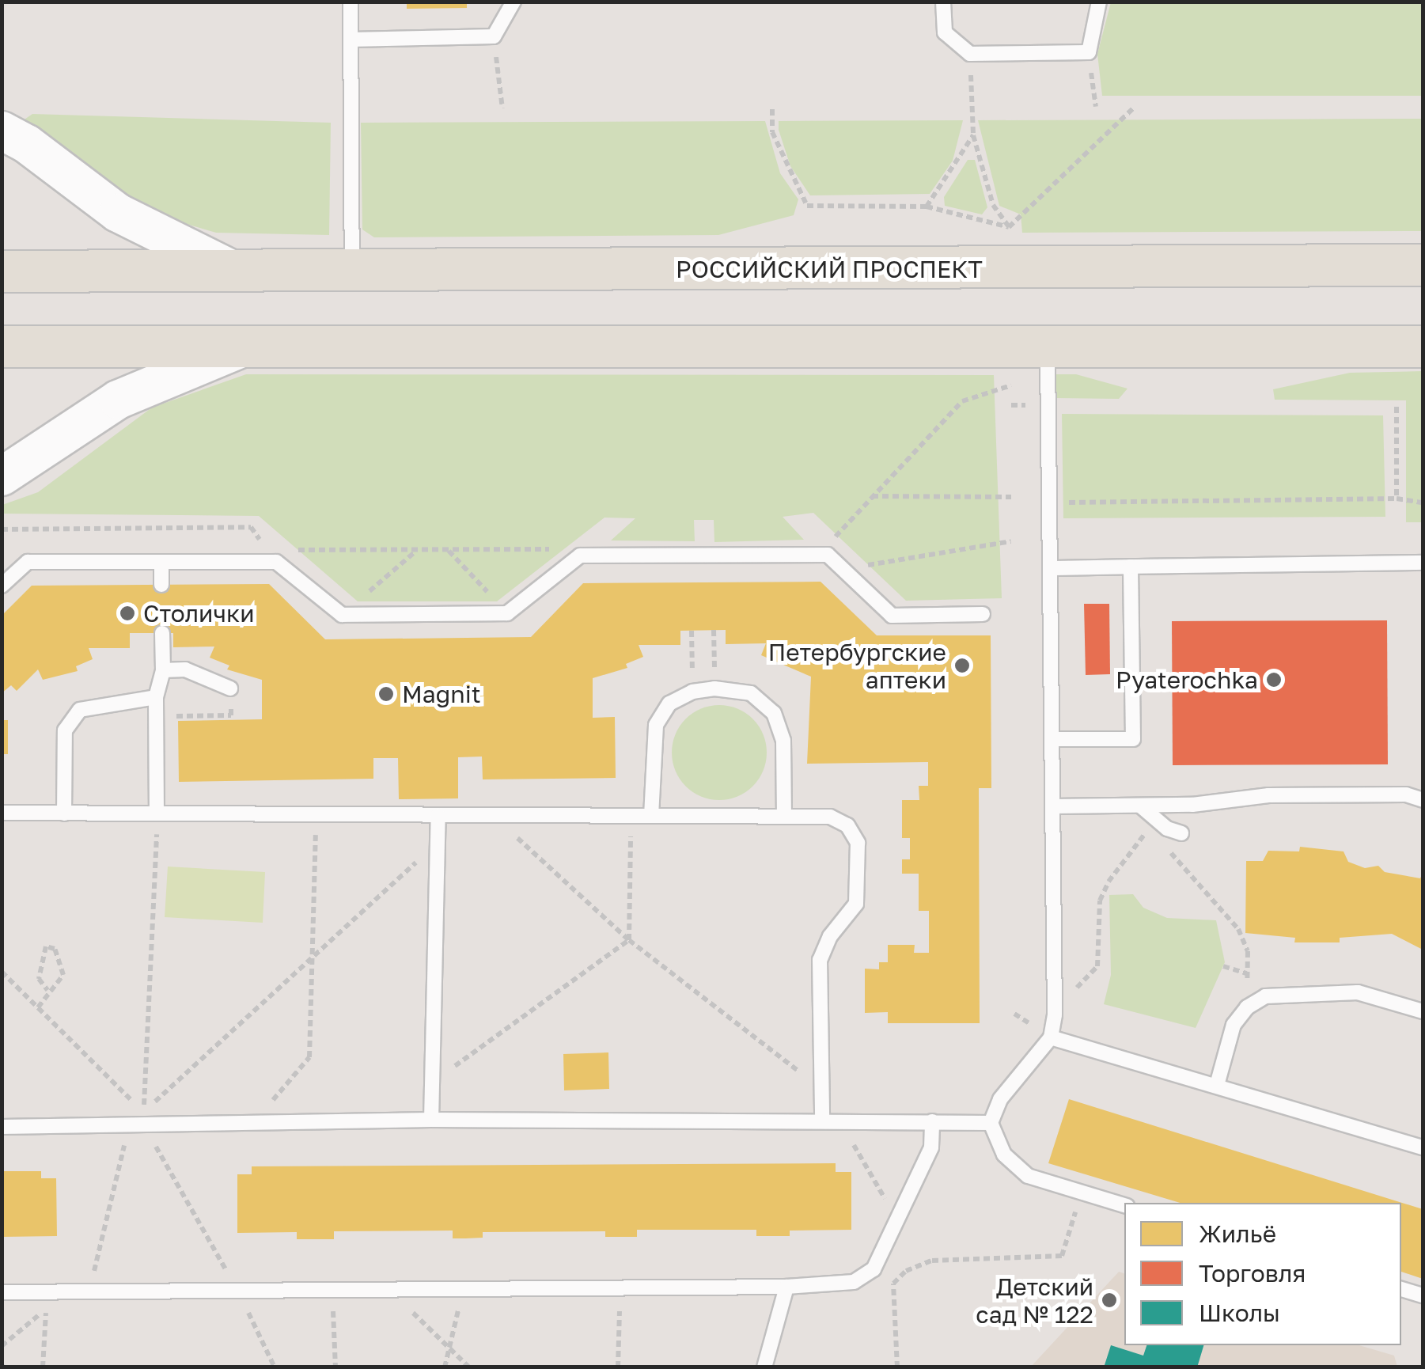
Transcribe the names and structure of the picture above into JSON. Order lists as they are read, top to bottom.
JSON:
{
  "streets": {
    "main road": ["РОССИЙСКИЙ ПРОСПЕКТ"]
  },
  "places": [
    "Столички",
    "Петербургские аптеки",
    "Pyaterochka",
    "Magnit",
    "Детский сад № 122"
  ],
  "legend": ["Жильё", "Торговля", "Школы"]
}
